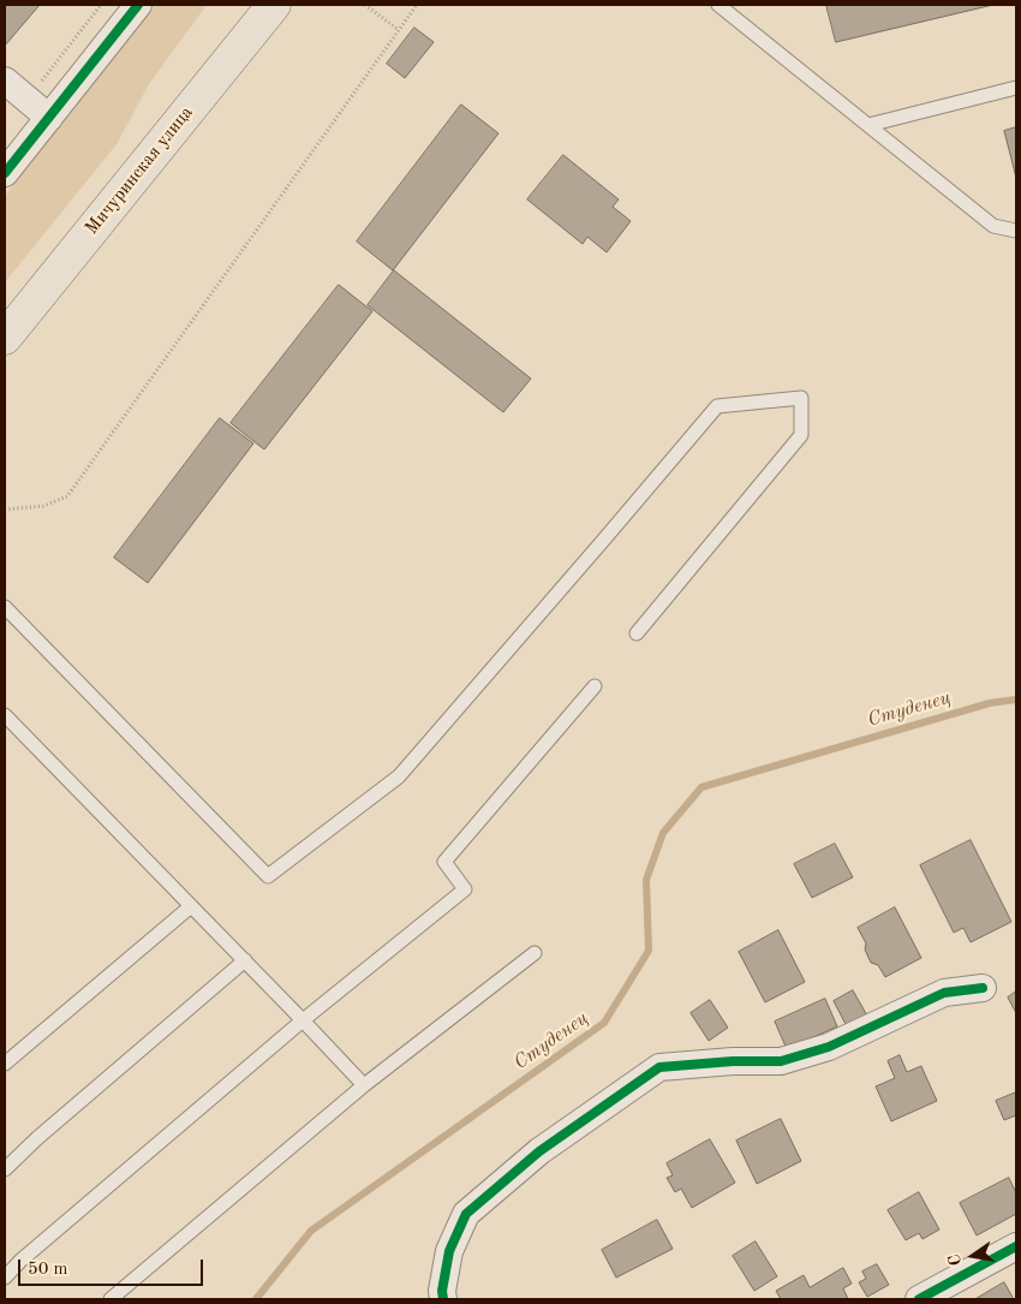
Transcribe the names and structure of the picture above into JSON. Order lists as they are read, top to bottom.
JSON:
{
  "streets": {
    "main road": ["Мичуринская улица"]
  },
  "water": ["Студенец"],
  "scale_bar": "50 m",
  "north": "left"
}
